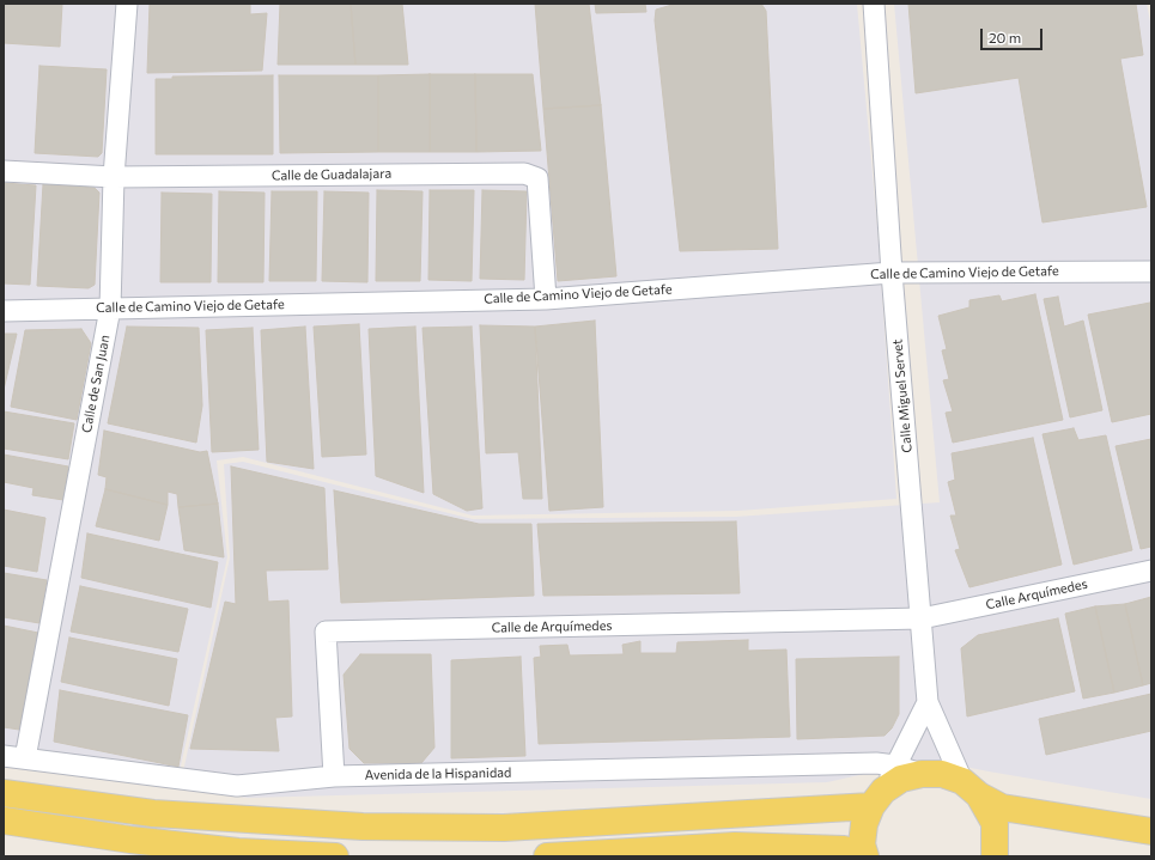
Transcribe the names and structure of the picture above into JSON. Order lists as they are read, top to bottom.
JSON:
{
  "streets": {
    "street": [
      "Calle de Guadalajara",
      "Calle de Camino Viejo de Getafe",
      "Calle de San Juan",
      "Calle Miguel Servet",
      "Calle Arquímedes",
      "Calle de Arquímedes",
      "Avenida de la Hispanidad"
    ]
  },
  "crossings": [
    ["Calle de Guadalajara", "Calle de Camino Viejo de Getafe"],
    ["Calle de Guadalajara", "Calle de San Juan"],
    ["Calle de Camino Viejo de Getafe", "Calle de San Juan"],
    ["Calle de Camino Viejo de Getafe", "Calle Miguel Servet"],
    ["Calle de San Juan", "Avenida de la Hispanidad"],
    ["Calle Miguel Servet", "Calle Arquímedes"],
    ["Calle Miguel Servet", "Calle de Arquímedes"],
    ["Calle Arquímedes", "Calle de Arquímedes"],
    ["Calle de Arquímedes", "Avenida de la Hispanidad"]
  ],
  "scale_bar": "20 m"
}
